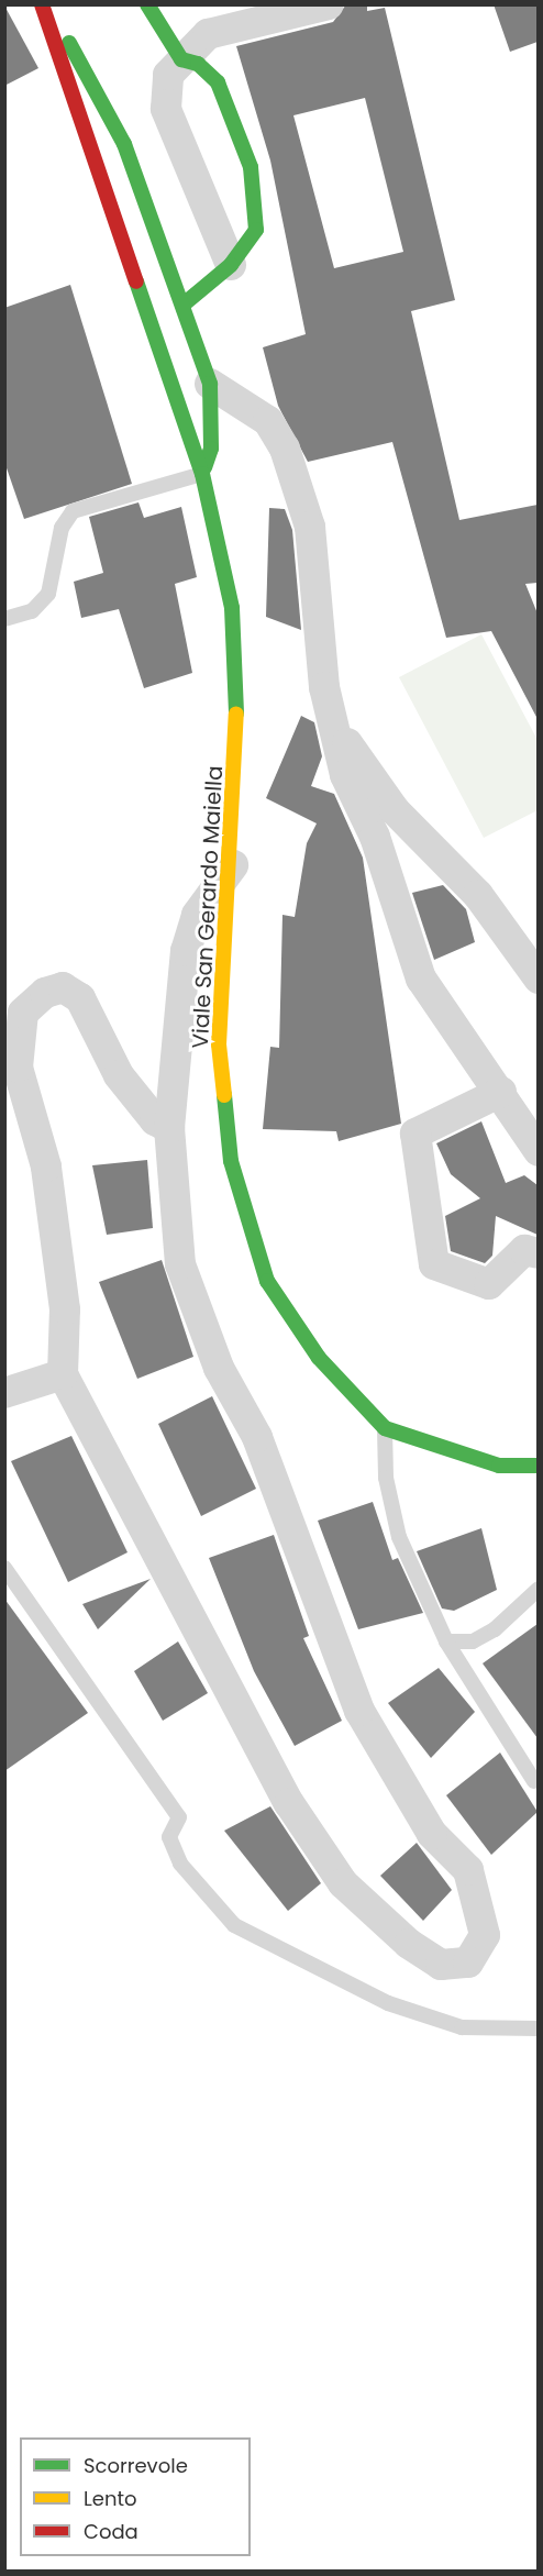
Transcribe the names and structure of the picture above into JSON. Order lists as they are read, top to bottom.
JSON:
{
  "streets": {
    "main road": ["Viale San Gerardo Maiella"]
  },
  "legend": ["Scorrevole", "Lento", "Coda"]
}
